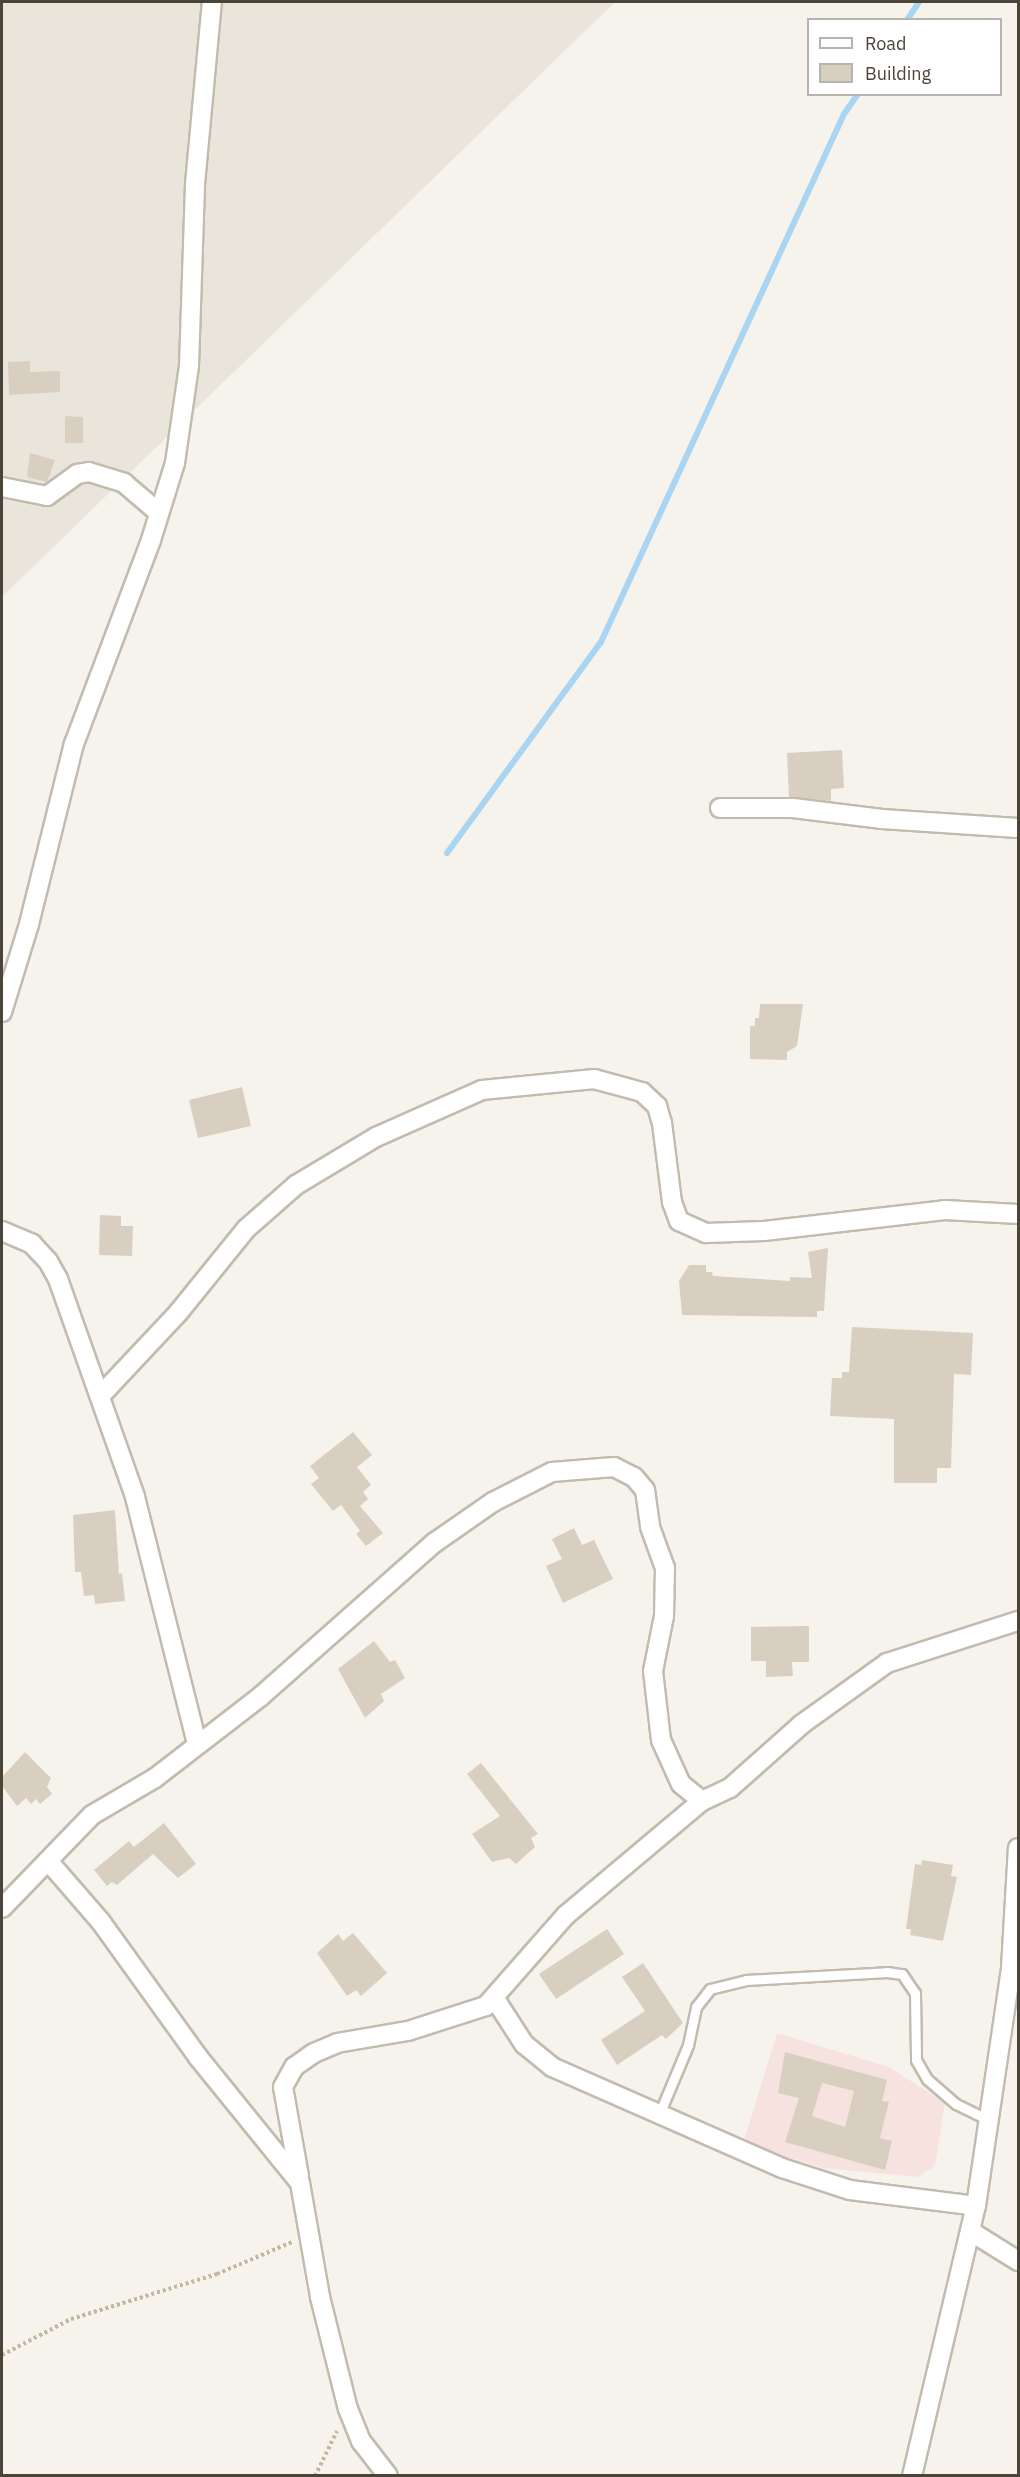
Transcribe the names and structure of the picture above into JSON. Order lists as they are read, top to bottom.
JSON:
{
  "legend": ["Road", "Building"]
}
